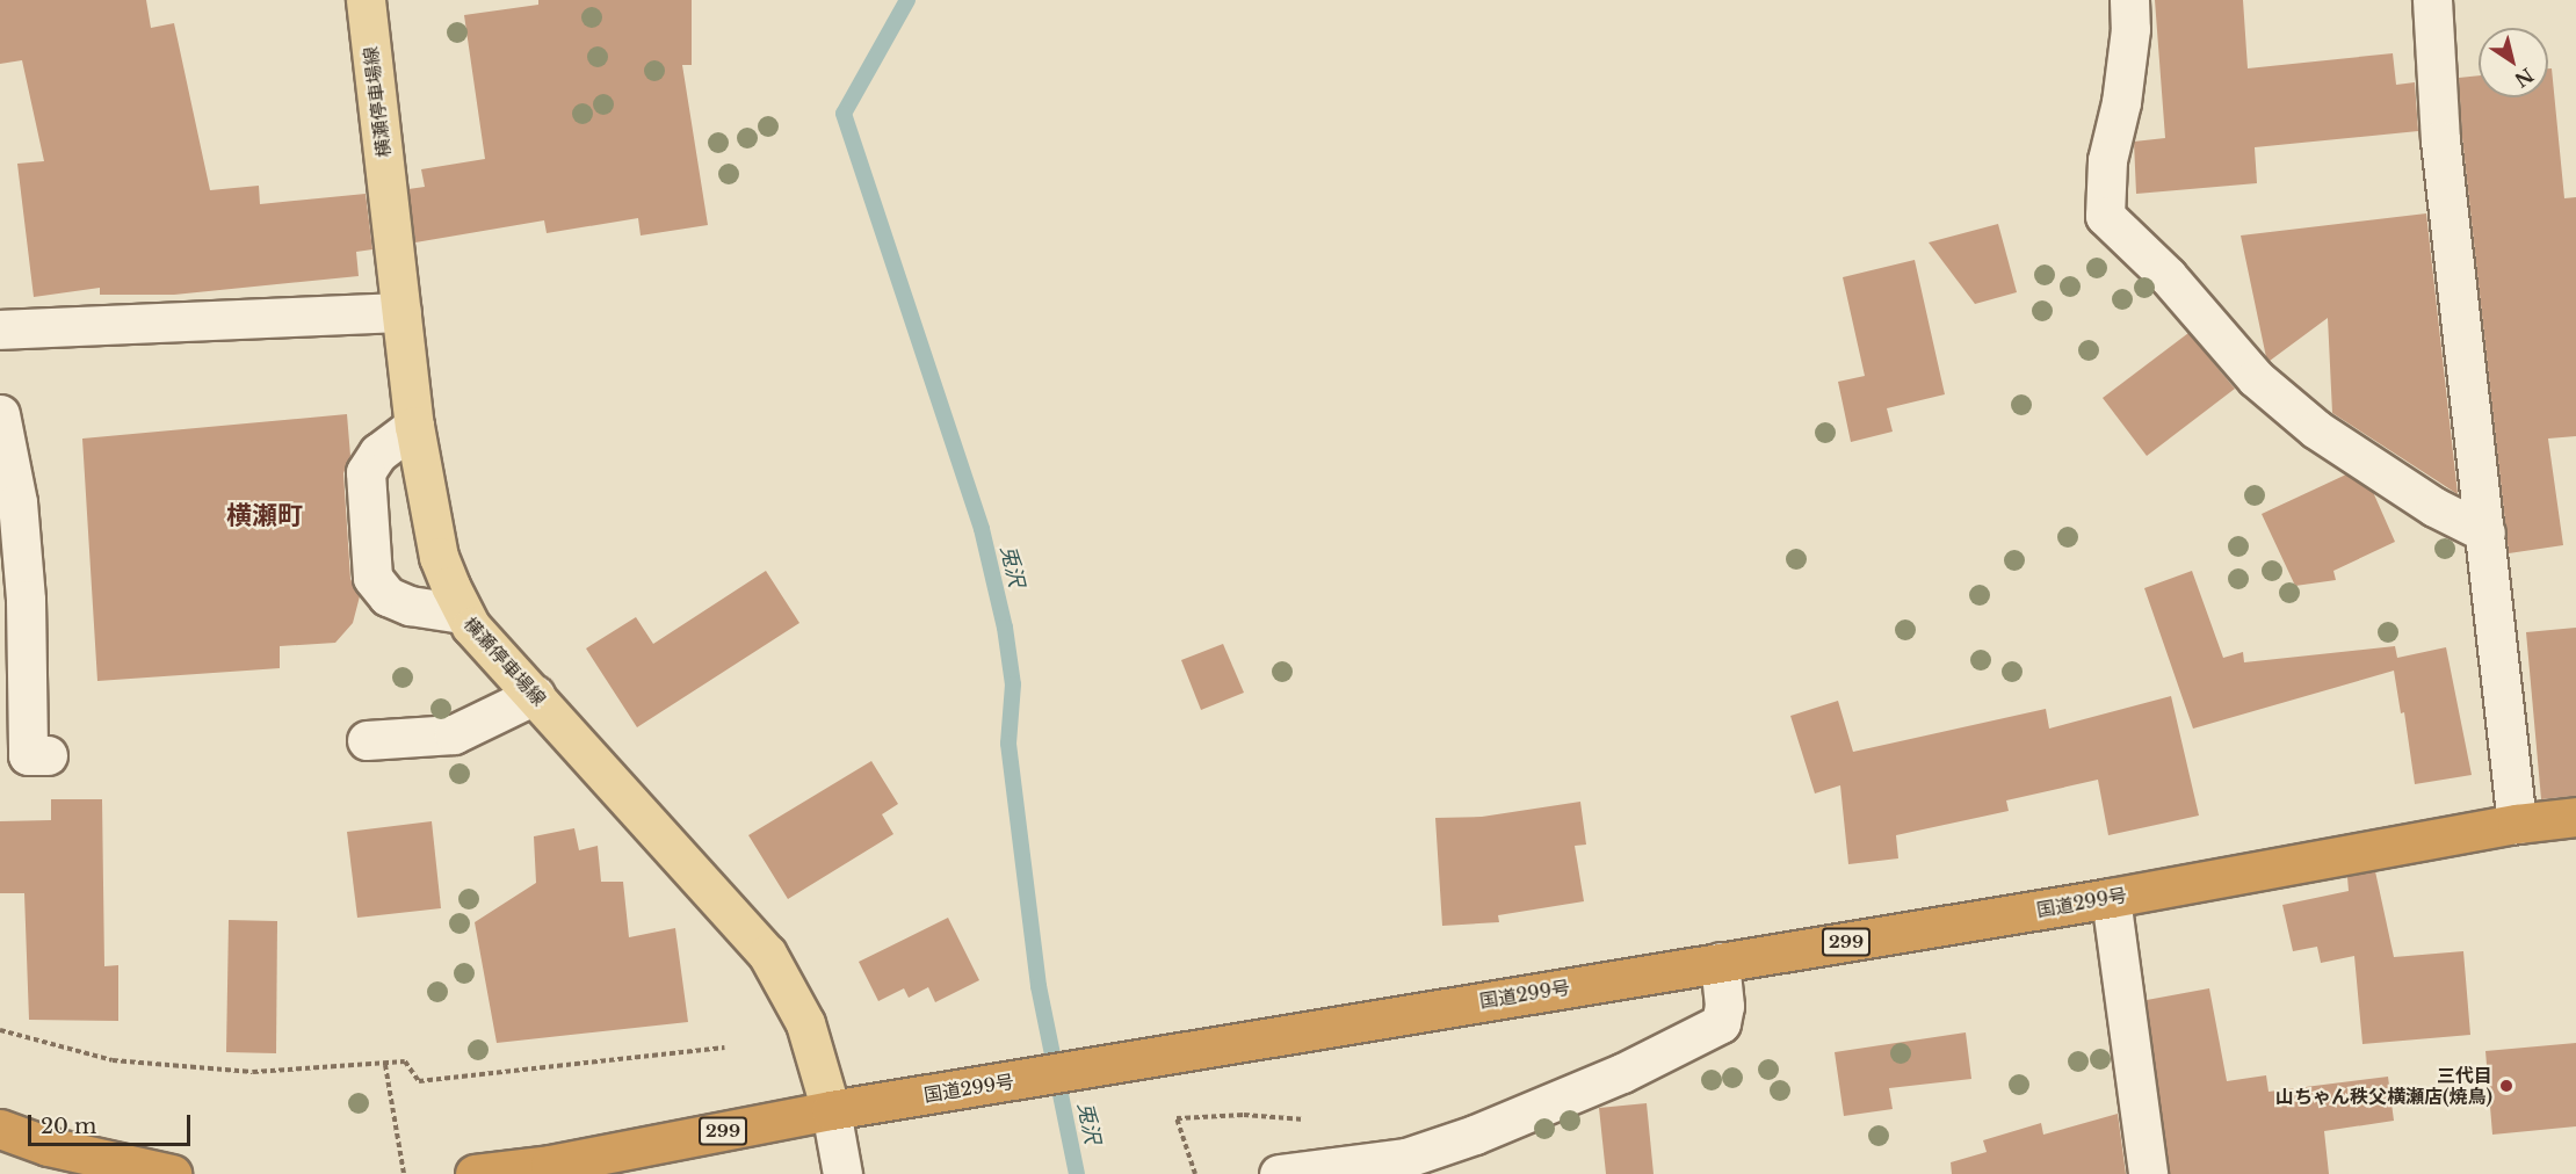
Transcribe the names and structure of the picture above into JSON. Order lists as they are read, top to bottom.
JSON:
{
  "streets": {
    "highway": ["国道299号", "299"],
    "main road": ["横瀬停車場線"]
  },
  "crossings": [
    ["横瀬停車場線", "国道299号"]
  ],
  "districts": ["横瀬町"],
  "water": ["兎沢"],
  "places": ["三代目 山ちゃん秩父横瀬店(焼鳥)"],
  "scale_bar": "20 m",
  "north": "bottom right"
}
